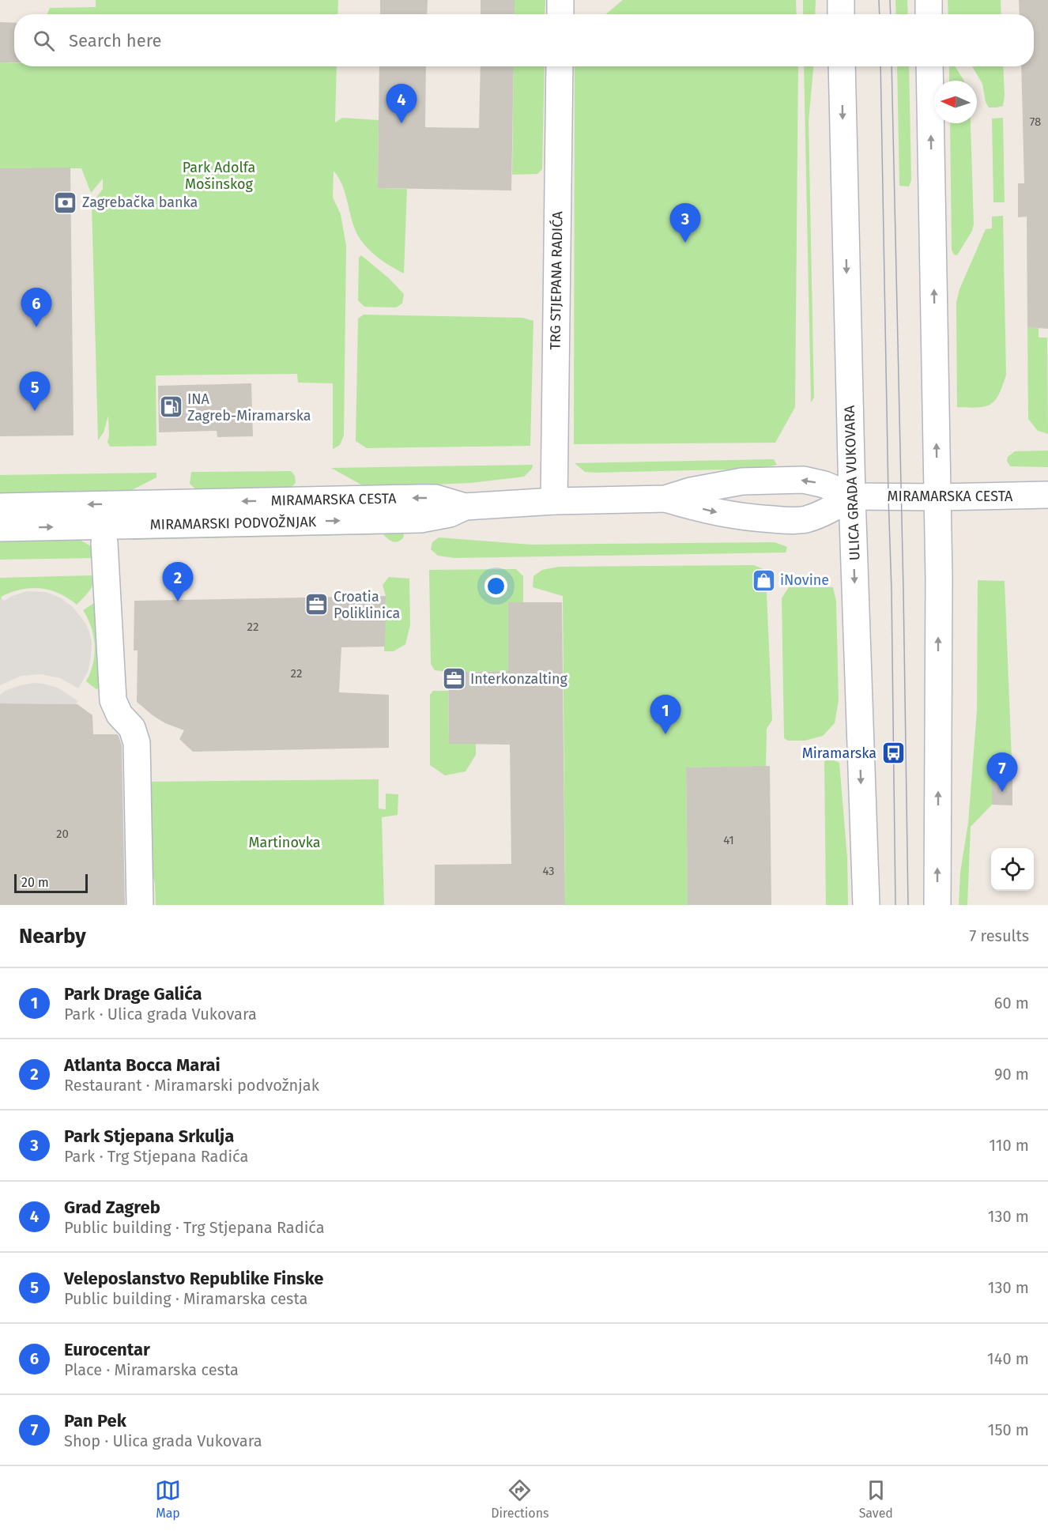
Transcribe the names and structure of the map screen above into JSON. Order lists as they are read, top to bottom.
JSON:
{
  "streets": {
    "street": [
      "TRG STJEPANA RADIĆA",
      "ULICA GRADA VUKOVARA",
      "MIRAMARSKA CESTA",
      "MIRAMARSKI PODVOŽNJAK"
    ]
  },
  "crossings": [
    ["TRG STJEPANA RADIĆA", "MIRAMARSKA CESTA"],
    ["ULICA GRADA VUKOVARA", "MIRAMARSKA CESTA"],
    ["MIRAMARSKA CESTA", "MIRAMARSKI PODVOŽNJAK"]
  ],
  "one_way": ["MIRAMARSKI PODVOŽNJAK"],
  "parks": ["Park Adolfa Mošinskog", "Martinovka"],
  "places": {
    "bank": ["Zagrebačka banka"],
    "fuel station": ["INA Zagreb-Miramarska"],
    "shop": ["iNovine"],
    "office": ["Croatia Poliklinica", "Interkonzalting"],
    "bus stop": ["Miramarska"]
  },
  "house_numbers": [
    "78",
    "22",
    "22",
    "20",
    "41",
    "43"
  ],
  "scale_bar": "20 m",
  "north": "left",
  "page": {
    "search": "Search here",
    "pins": [
      "4",
      "3",
      "6",
      "5",
      "2",
      "1",
      "7"
    ],
    "scale": "20 m",
    "heading": ["Nearby", "7 results"],
    "list": [
      {
        "mark": "1",
        "name": "Park Drage Galića",
        "note": "Park · Ulica grada Vukovara",
        "value": "60 m"
      },
      {
        "mark": "2",
        "name": "Atlanta Bocca Marai",
        "note": "Restaurant · Miramarski podvožnjak",
        "value": "90 m"
      },
      {
        "mark": "3",
        "name": "Park Stjepana Srkulja",
        "note": "Park · Trg Stjepana Radića",
        "value": "110 m"
      },
      {
        "mark": "4",
        "name": "Grad Zagreb",
        "note": "Public building · Trg Stjepana Radića",
        "value": "130 m"
      },
      {
        "mark": "5",
        "name": "Veleposlanstvo Republike Finske",
        "note": "Public building · Miramarska cesta",
        "value": "130 m"
      },
      {
        "mark": "6",
        "name": "Eurocentar",
        "note": "Place · Miramarska cesta",
        "value": "140 m"
      },
      {
        "mark": "7",
        "name": "Pan Pek",
        "note": "Shop · Ulica grada Vukovara",
        "value": "150 m"
      }
    ],
    "nav": ["Map", "Directions", "Saved"]
  }
}
